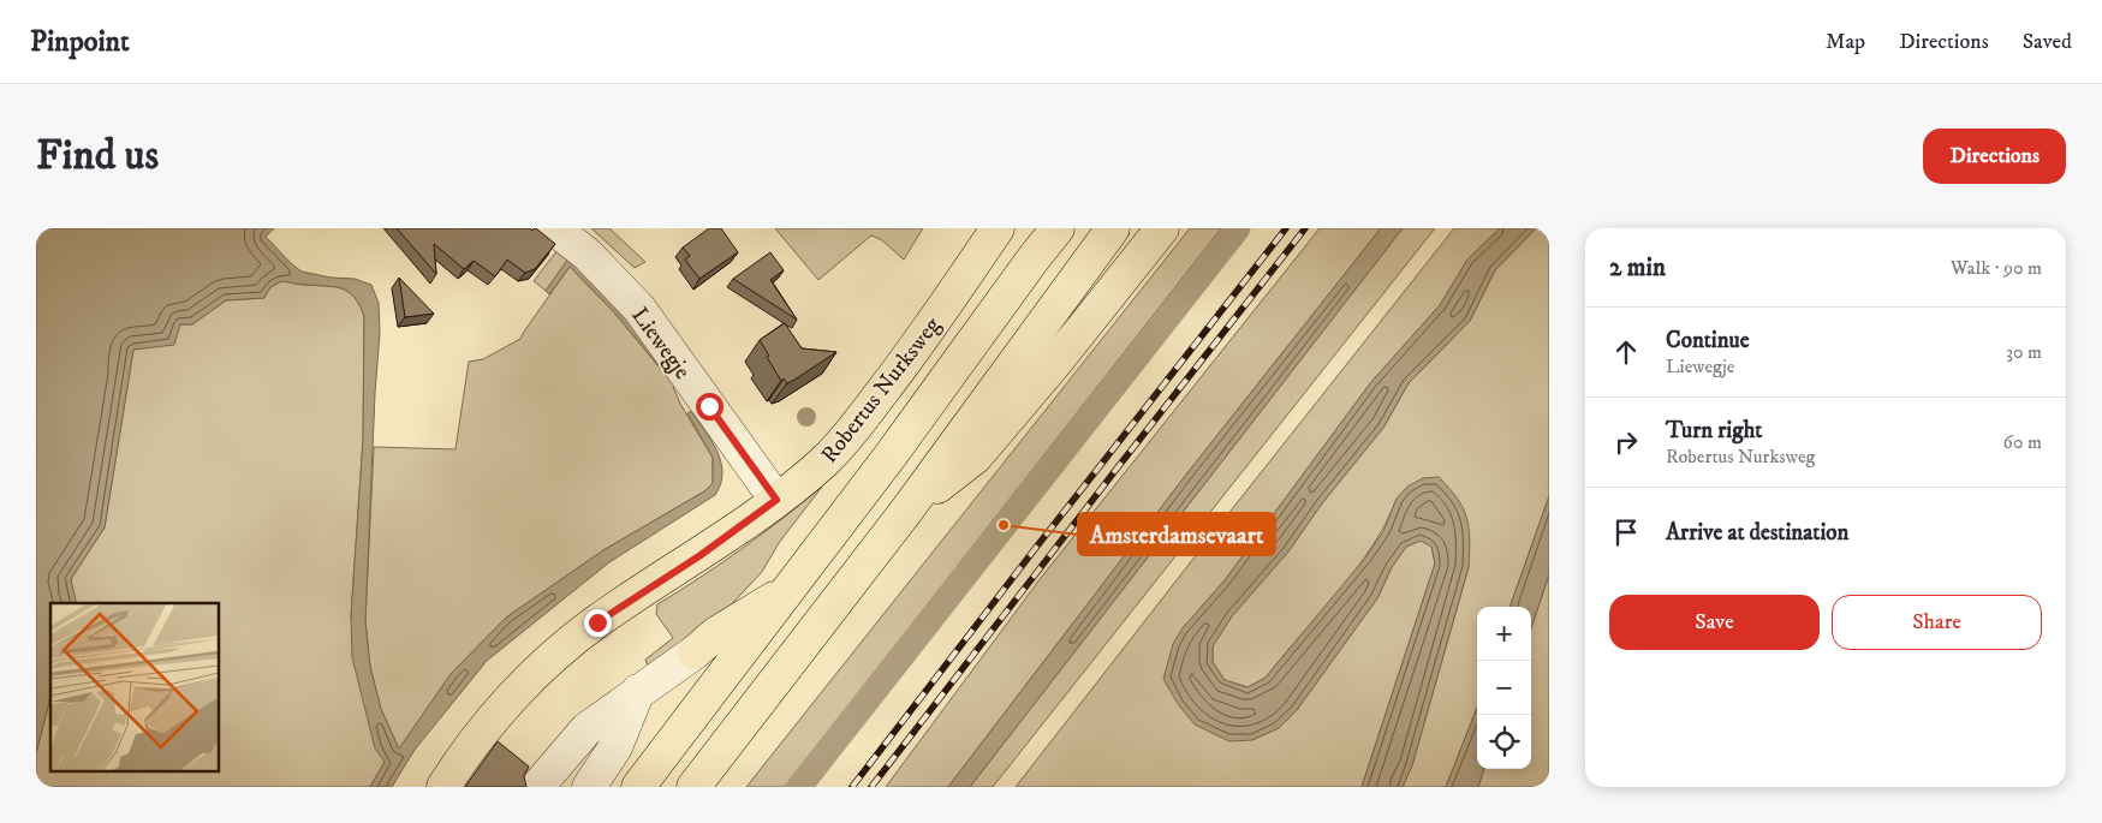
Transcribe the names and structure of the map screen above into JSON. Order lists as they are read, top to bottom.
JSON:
{
  "streets": {
    "main road": ["Robertus Nurksweg"],
    "street": ["Liewegje"]
  },
  "crossings": [
    ["Liewegje", "Robertus Nurksweg"]
  ],
  "places": ["Amsterdamsevaart"],
  "page": {
    "header": "Pinpoint",
    "nav": ["Map", "Directions", "Saved"],
    "buttons": [
      "Directions",
      ["Save", "Share"]
    ],
    "title": "Find us",
    "heading": ["2 min", "Walk · 90 m"],
    "list": [
      ["Continue", "Liewegje", "30 m"],
      ["Turn right", "Robertus Nurksweg", "60 m"],
      "Arrive at destination"
    ],
    "map_buttons": ["+", "−"]
  }
}
